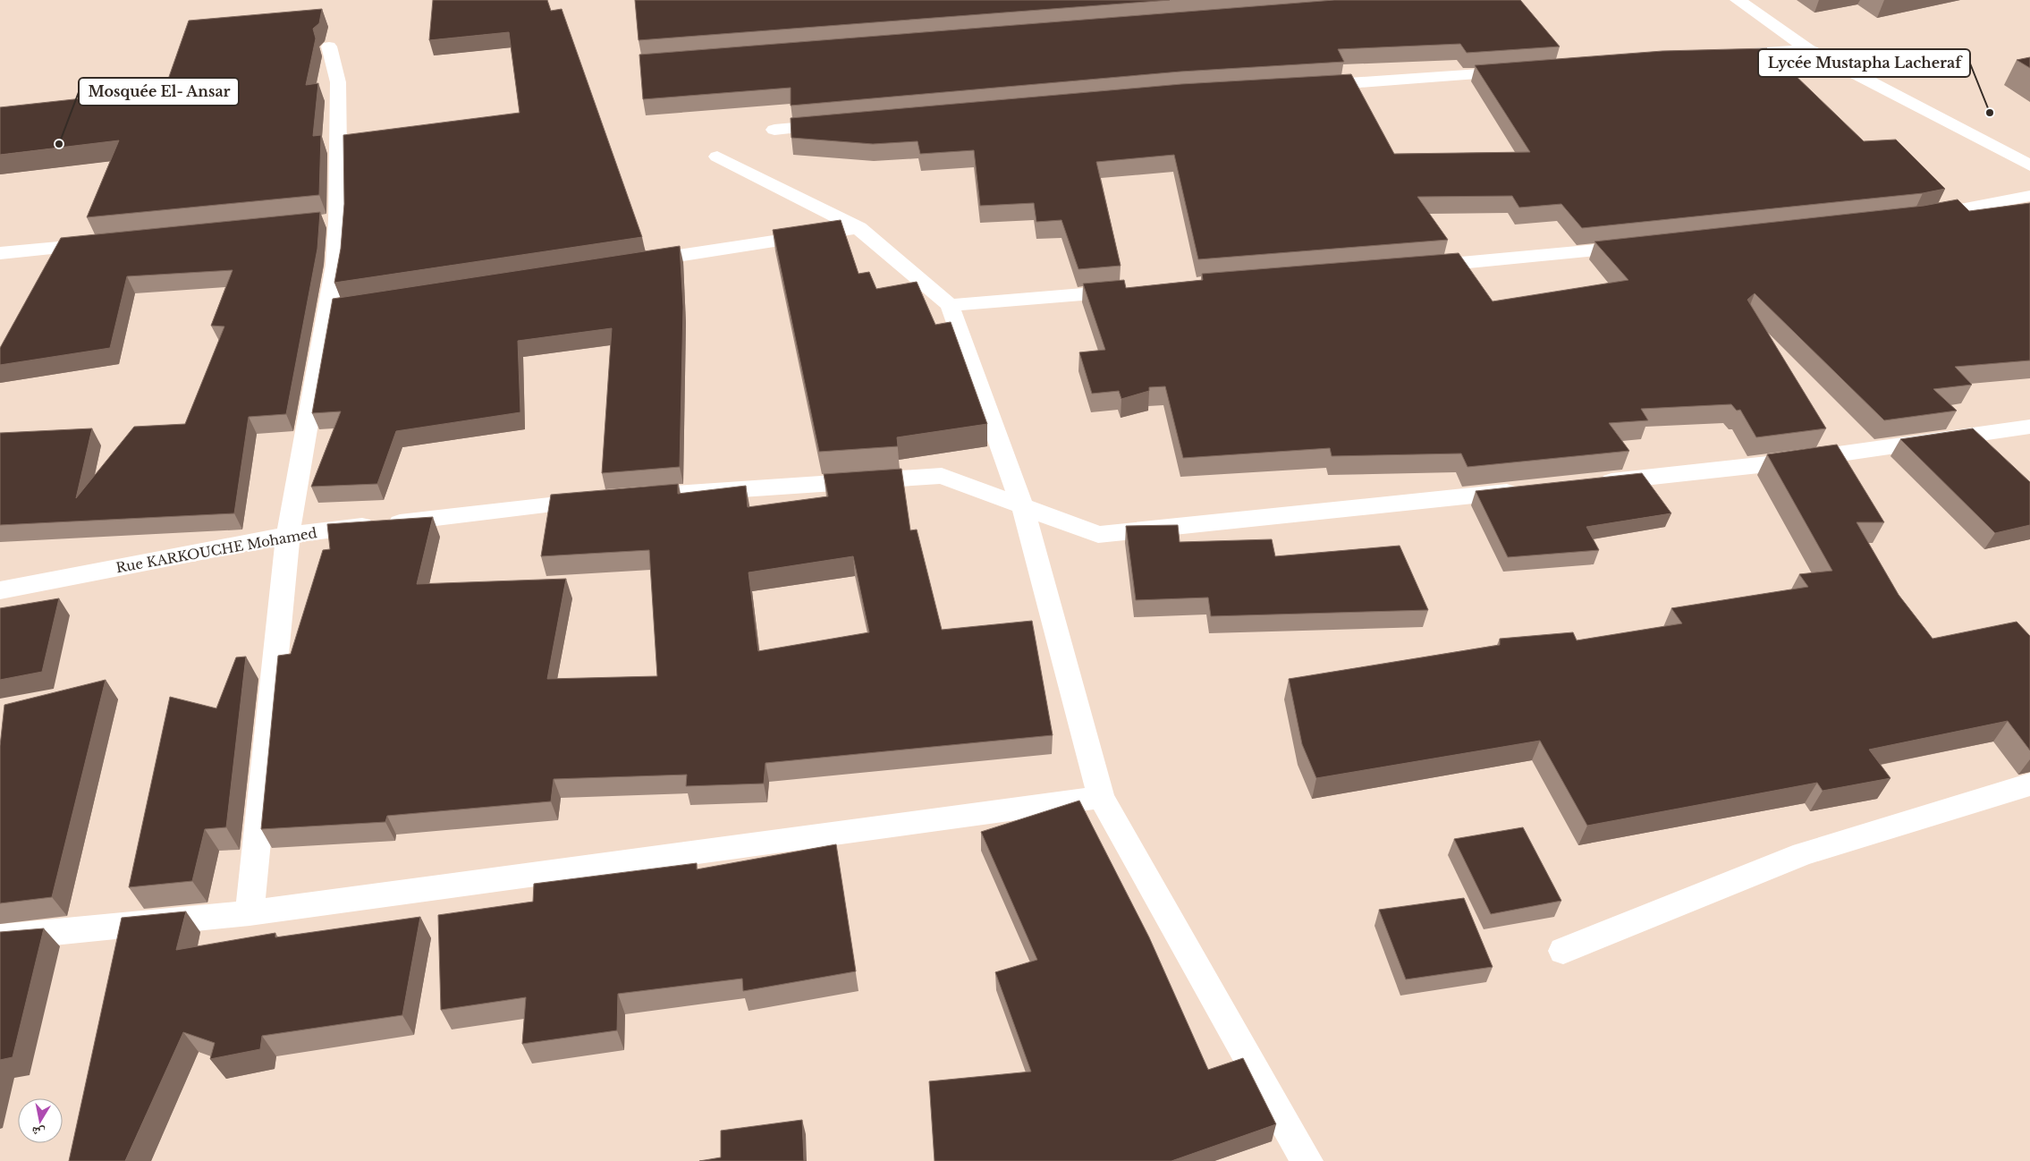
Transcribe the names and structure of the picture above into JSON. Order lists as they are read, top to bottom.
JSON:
{
  "streets": {
    "street": ["Rue KARKOUCHE Mohamed"]
  },
  "places": ["Lycée Mustapha Lacheraf", "Mosquée El- Ansar"],
  "north": "bottom"
}
